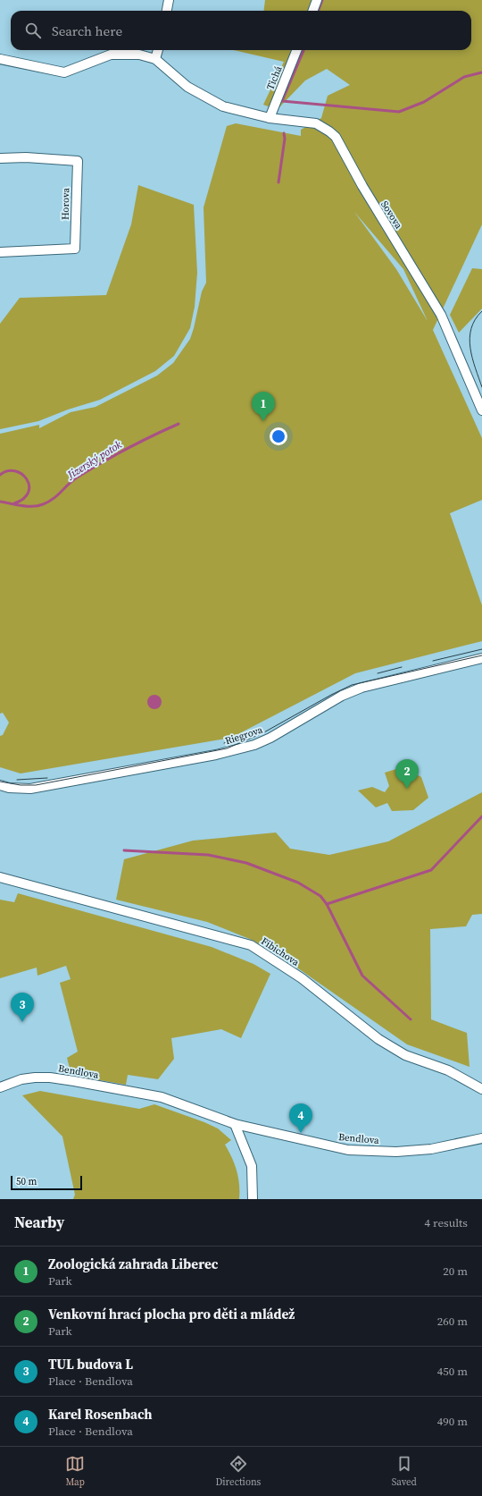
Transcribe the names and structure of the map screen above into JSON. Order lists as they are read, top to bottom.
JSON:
{
  "streets": {
    "street": [
      "Tichá",
      "Horova",
      "Sovova",
      "Riegrova",
      "Fibichova",
      "Bendlova"
    ]
  },
  "crossings": [
    ["Tichá", "Sovova"]
  ],
  "water": ["Jizerský potok"],
  "scale_bar": "50 m",
  "page": {
    "search": "Search here",
    "pins": [
      "1",
      "2",
      "3",
      "4"
    ],
    "scale": "50 m",
    "heading": ["Nearby", "4 results"],
    "list": [
      {
        "mark": "1",
        "name": "Zoologická zahrada Liberec",
        "note": "Park",
        "value": "20 m"
      },
      {
        "mark": "2",
        "name": "Venkovní hrací plocha pro děti a mládež",
        "note": "Park",
        "value": "260 m"
      },
      {
        "mark": "3",
        "name": "TUL budova L",
        "note": "Place · Bendlova",
        "value": "450 m"
      },
      {
        "mark": "4",
        "name": "Karel Rosenbach",
        "note": "Place · Bendlova",
        "value": "490 m"
      }
    ],
    "nav": ["Map", "Directions", "Saved"]
  }
}
